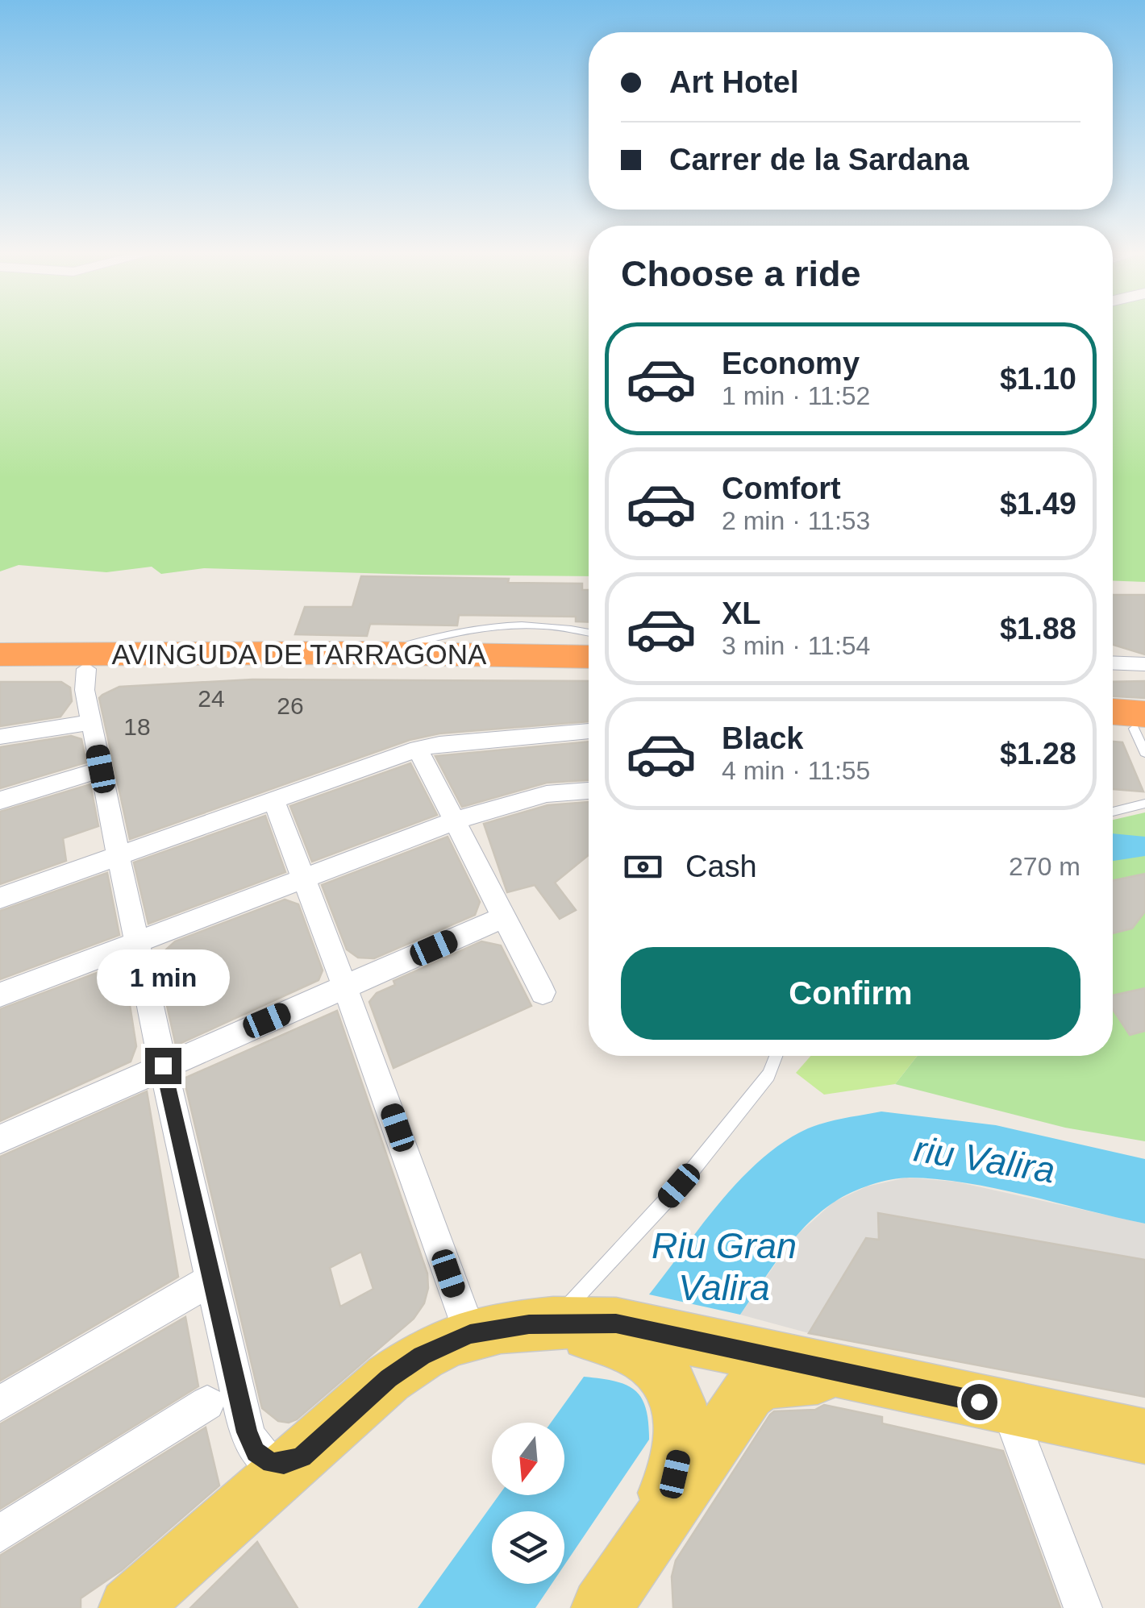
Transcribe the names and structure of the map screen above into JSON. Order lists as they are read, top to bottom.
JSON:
{
  "streets": {
    "highway": ["AVINGUDA DE TARRAGONA"]
  },
  "water": ["riu Valira", "Riu Gran Valira"],
  "house_numbers": ["24", "26", "18"],
  "north": "bottom",
  "page": {
    "banner": ["Art Hotel", "Carrer de la Sardana"],
    "heading": "Choose a ride",
    "list": [
      {
        "name": "Economy",
        "note": "1 min · 11:52",
        "value": "$1.10"
      },
      {
        "name": "Comfort",
        "note": "2 min · 11:53",
        "value": "$1.49"
      },
      {
        "name": "XL",
        "note": "3 min · 11:54",
        "value": "$1.88"
      },
      {
        "name": "Black",
        "note": "4 min · 11:55",
        "value": "$1.28"
      }
    ],
    "pay": ["Cash", "270 m"],
    "buttons": "Confirm",
    "bubble": "1 min"
  }
}
